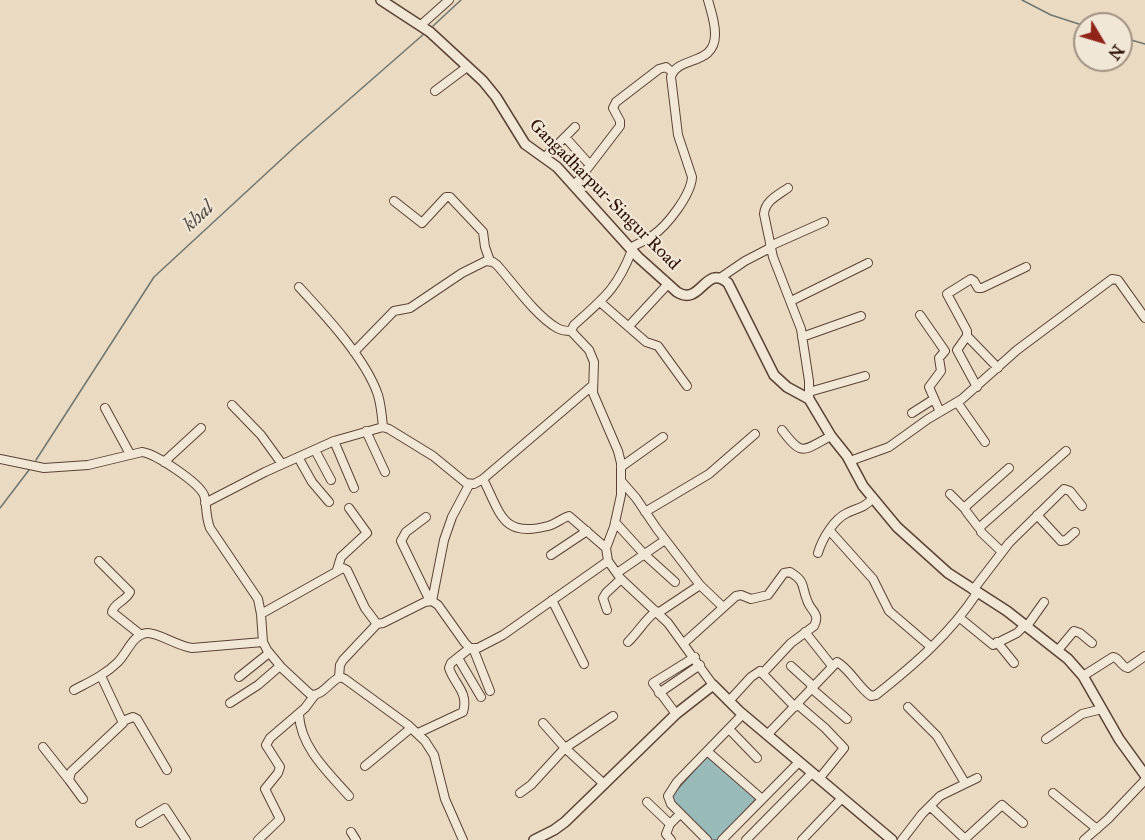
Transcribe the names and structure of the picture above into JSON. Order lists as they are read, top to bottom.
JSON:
{
  "streets": {
    "street": ["Gangadharpur-Singur Road"]
  },
  "water": ["khal"],
  "north": "bottom right"
}
